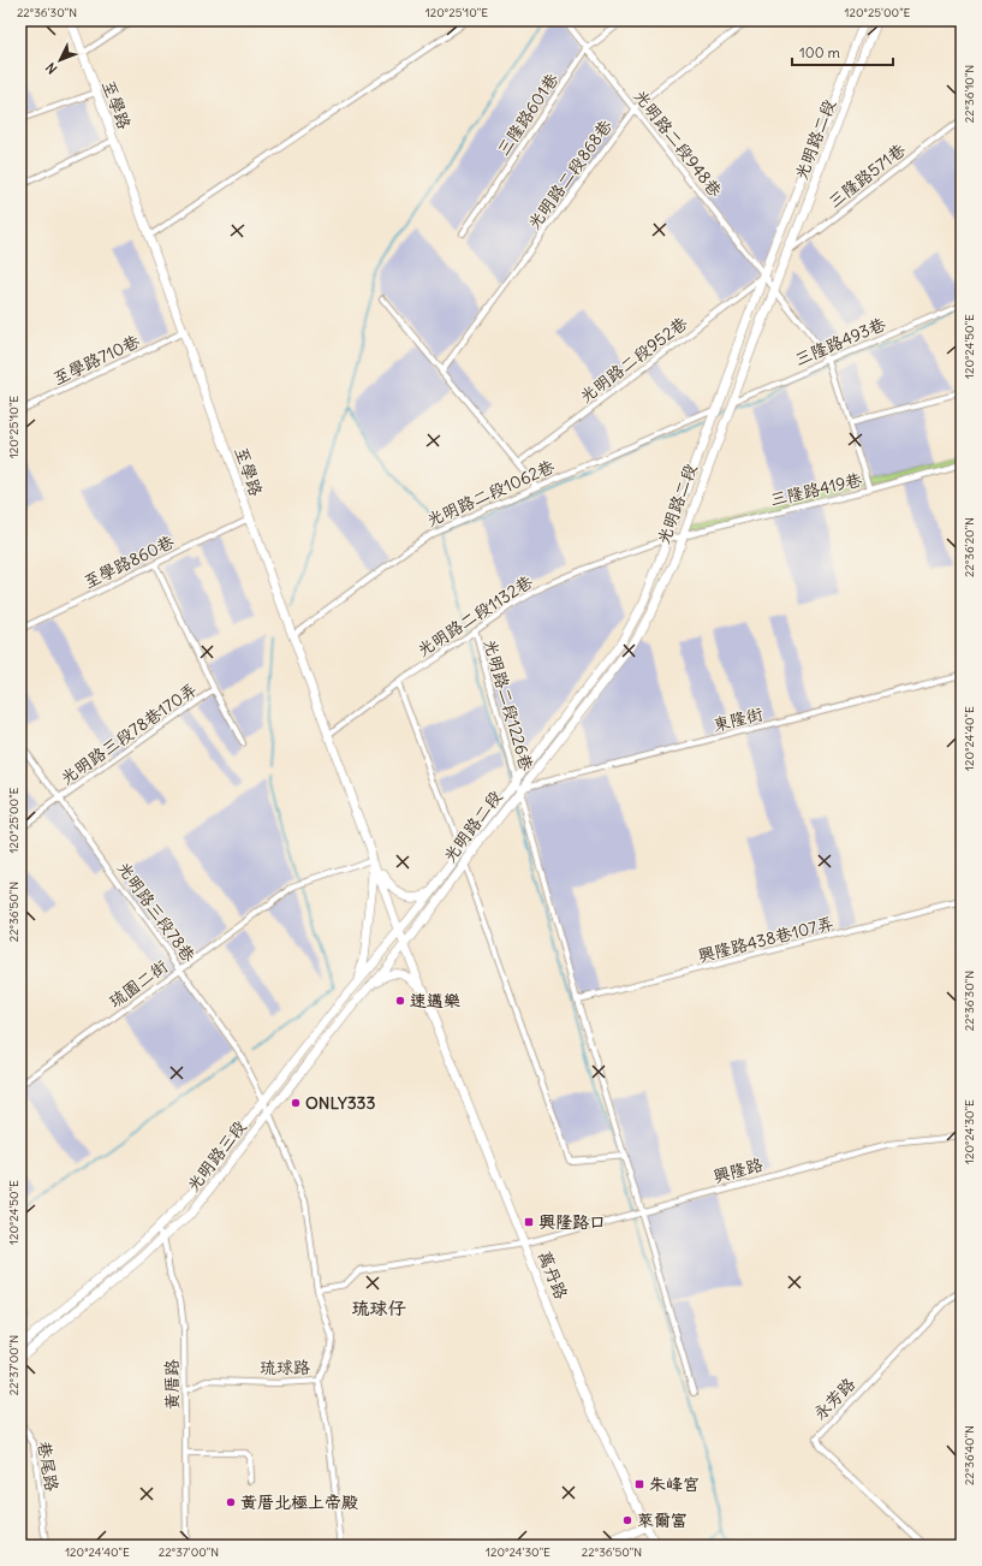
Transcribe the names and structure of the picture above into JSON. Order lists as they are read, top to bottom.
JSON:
{
  "streets": {
    "street": [
      "至學路",
      "三隆路601巷",
      "光明路二段",
      "光明路二段948巷",
      "光明路二段868巷",
      "三隆路571巷",
      "三隆路493巷",
      "至學路710巷",
      "光明路二段952巷",
      "三隆路419巷",
      "光明路二段1062巷",
      "至學路860巷",
      "光明路二段1132巷",
      "光明路二段1226巷",
      "東隆街",
      "光明路三段78巷170弄",
      "光明路三段78巷",
      "興隆路438巷107弄",
      "琉園二街",
      "光明路三段",
      "興隆路",
      "萬丹路",
      "琉球路",
      "黃厝路",
      "永芳路",
      "巷尾路"
    ]
  },
  "crossings": [
    ["至學路", "光明路二段"],
    ["至學路", "至學路710巷"],
    ["至學路", "光明路二段1062巷"],
    ["至學路", "至學路860巷"],
    ["至學路", "光明路二段1132巷"],
    ["至學路", "琉園二街"],
    ["至學路", "光明路三段"],
    ["至學路", "萬丹路"],
    ["三隆路601巷", "光明路二段948巷"],
    ["光明路二段", "光明路二段948巷"],
    ["光明路二段", "三隆路571巷"],
    ["光明路二段", "三隆路493巷"],
    ["光明路二段", "光明路二段952巷"],
    ["光明路二段", "三隆路419巷"],
    ["光明路二段", "光明路二段1062巷"],
    ["光明路二段", "光明路二段1132巷"],
    ["光明路二段", "光明路二段1226巷"],
    ["光明路二段", "東隆街"],
    ["光明路二段", "光明路三段"],
    ["光明路二段", "萬丹路"],
    ["光明路二段948巷", "光明路二段868巷"],
    ["光明路二段948巷", "三隆路493巷"],
    ["光明路二段948巷", "光明路二段952巷"],
    ["三隆路419巷", "光明路二段1132巷"],
    ["光明路二段1132巷", "光明路二段1226巷"],
    ["光明路二段1226巷", "東隆街"],
    ["光明路二段1226巷", "興隆路438巷107弄"],
    ["光明路二段1226巷", "興隆路"],
    ["光明路三段78巷170弄", "光明路三段78巷"],
    ["光明路三段78巷", "琉園二街"],
    ["光明路三段78巷", "光明路三段"],
    ["光明路三段78巷", "琉球路"],
    ["光明路三段", "萬丹路"],
    ["光明路三段", "琉球路"],
    ["光明路三段", "黃厝路"],
    ["興隆路", "萬丹路"],
    ["琉球路", "黃厝路"]
  ],
  "districts": ["琉球仔"],
  "places": {
    "other": [
      "速邁樂",
      "ONLY333",
      "黃厝北極上帝殿",
      "萊爾富"
    ],
    "transit": ["興隆路口", "朱峰宮"]
  },
  "scale_bar": "100 m",
  "north": "bottom left",
  "coordinates": [
    "22°36'30\"N",
    "120°25'10\"E",
    "120°25'00\"E",
    "22°36'10\"N",
    "120°24'50\"E",
    "22°36'20\"N",
    "120°24'40\"E",
    "22°36'50\"N",
    "120°24'30\"E",
    "22°37'00\"N",
    "22°36'40\"N"
  ]
}
